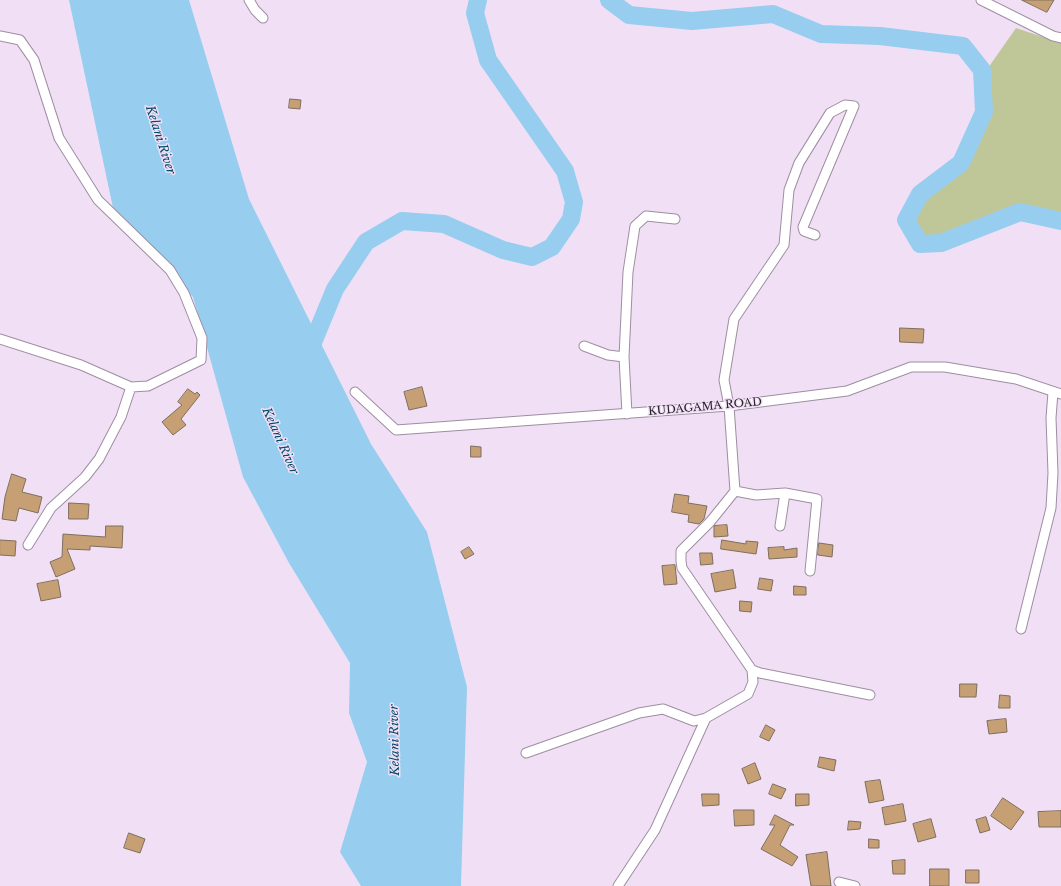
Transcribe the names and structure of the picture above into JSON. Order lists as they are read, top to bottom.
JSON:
{
  "streets": {
    "street": ["KUDAGAMA ROAD"]
  },
  "water": ["Kelani River"]
}
